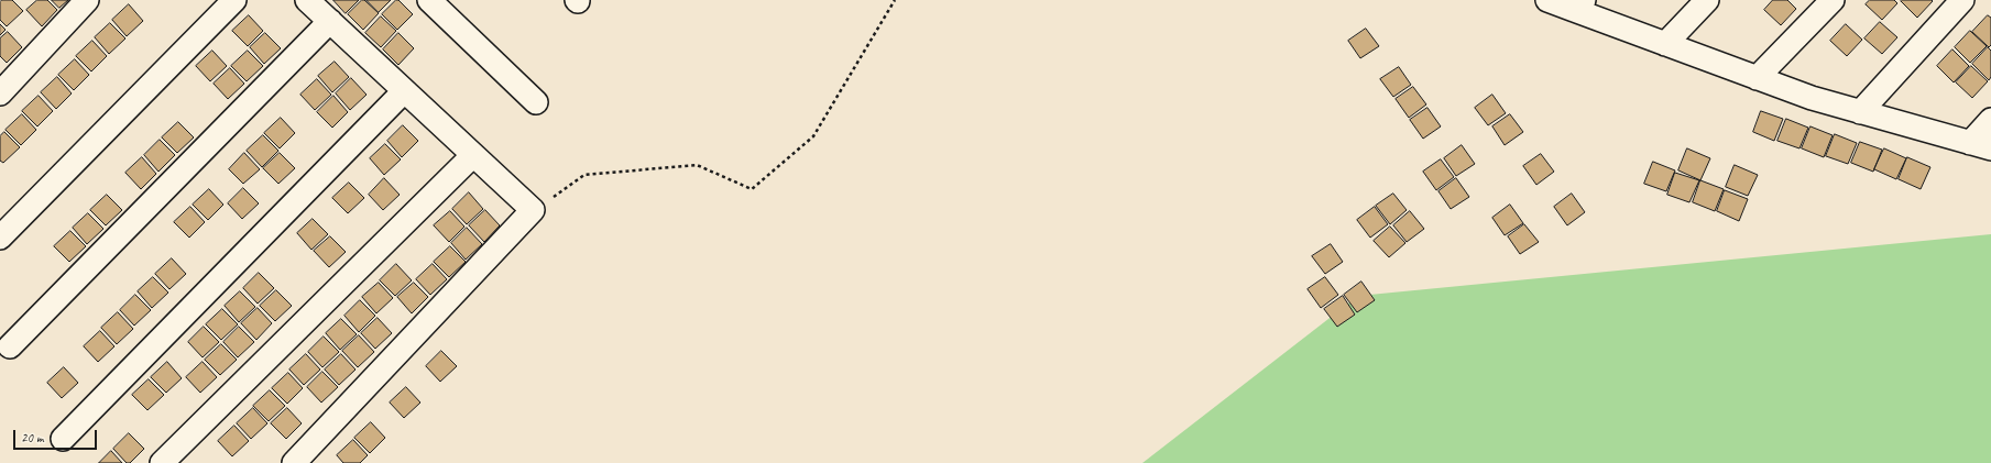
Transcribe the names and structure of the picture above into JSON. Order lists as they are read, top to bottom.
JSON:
{
  "scale_bar": "20 m"
}
